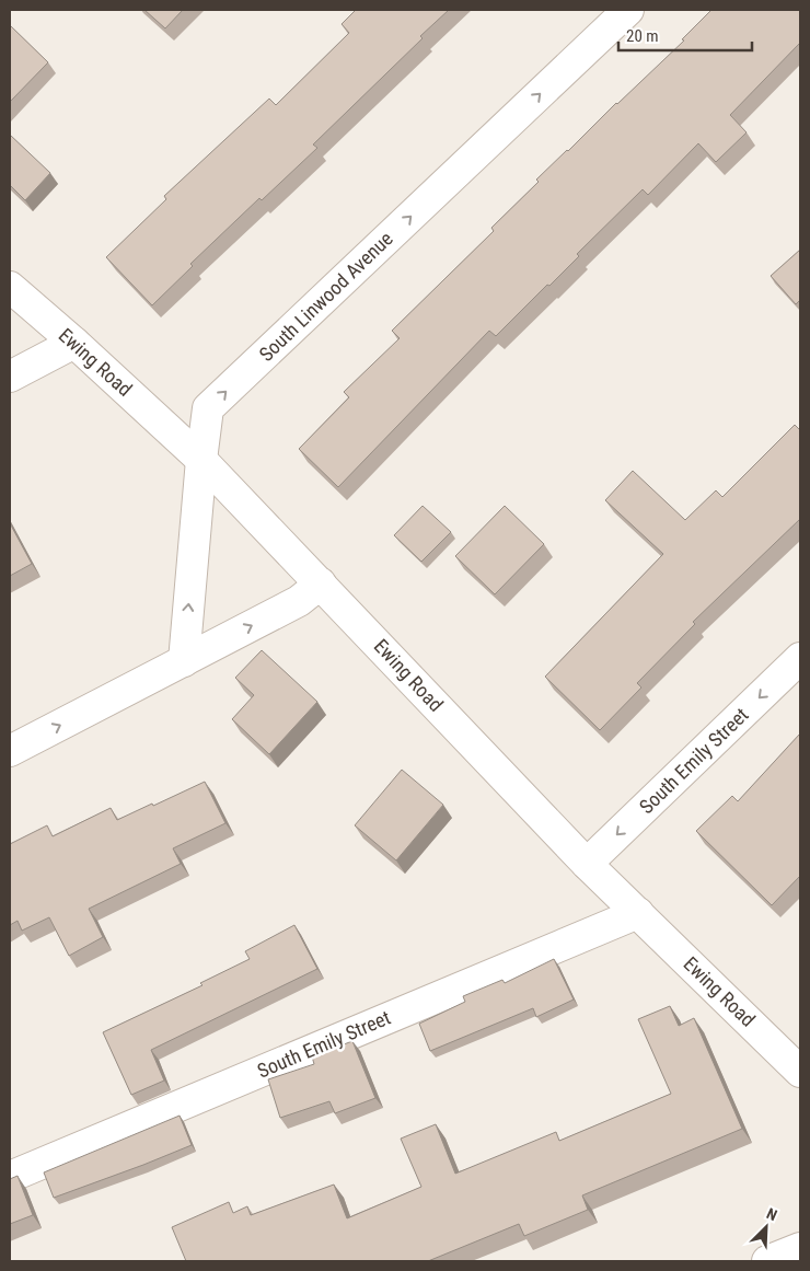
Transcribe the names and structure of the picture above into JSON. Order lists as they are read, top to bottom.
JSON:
{
  "streets": {
    "street": ["South Linwood Avenue", "Ewing Road", "South Emily Street"]
  },
  "crossings": [
    ["South Linwood Avenue", "Ewing Road"],
    ["Ewing Road", "South Emily Street"]
  ],
  "one_way": ["South Linwood Avenue"],
  "scale_bar": "20 m",
  "north": "top right"
}
